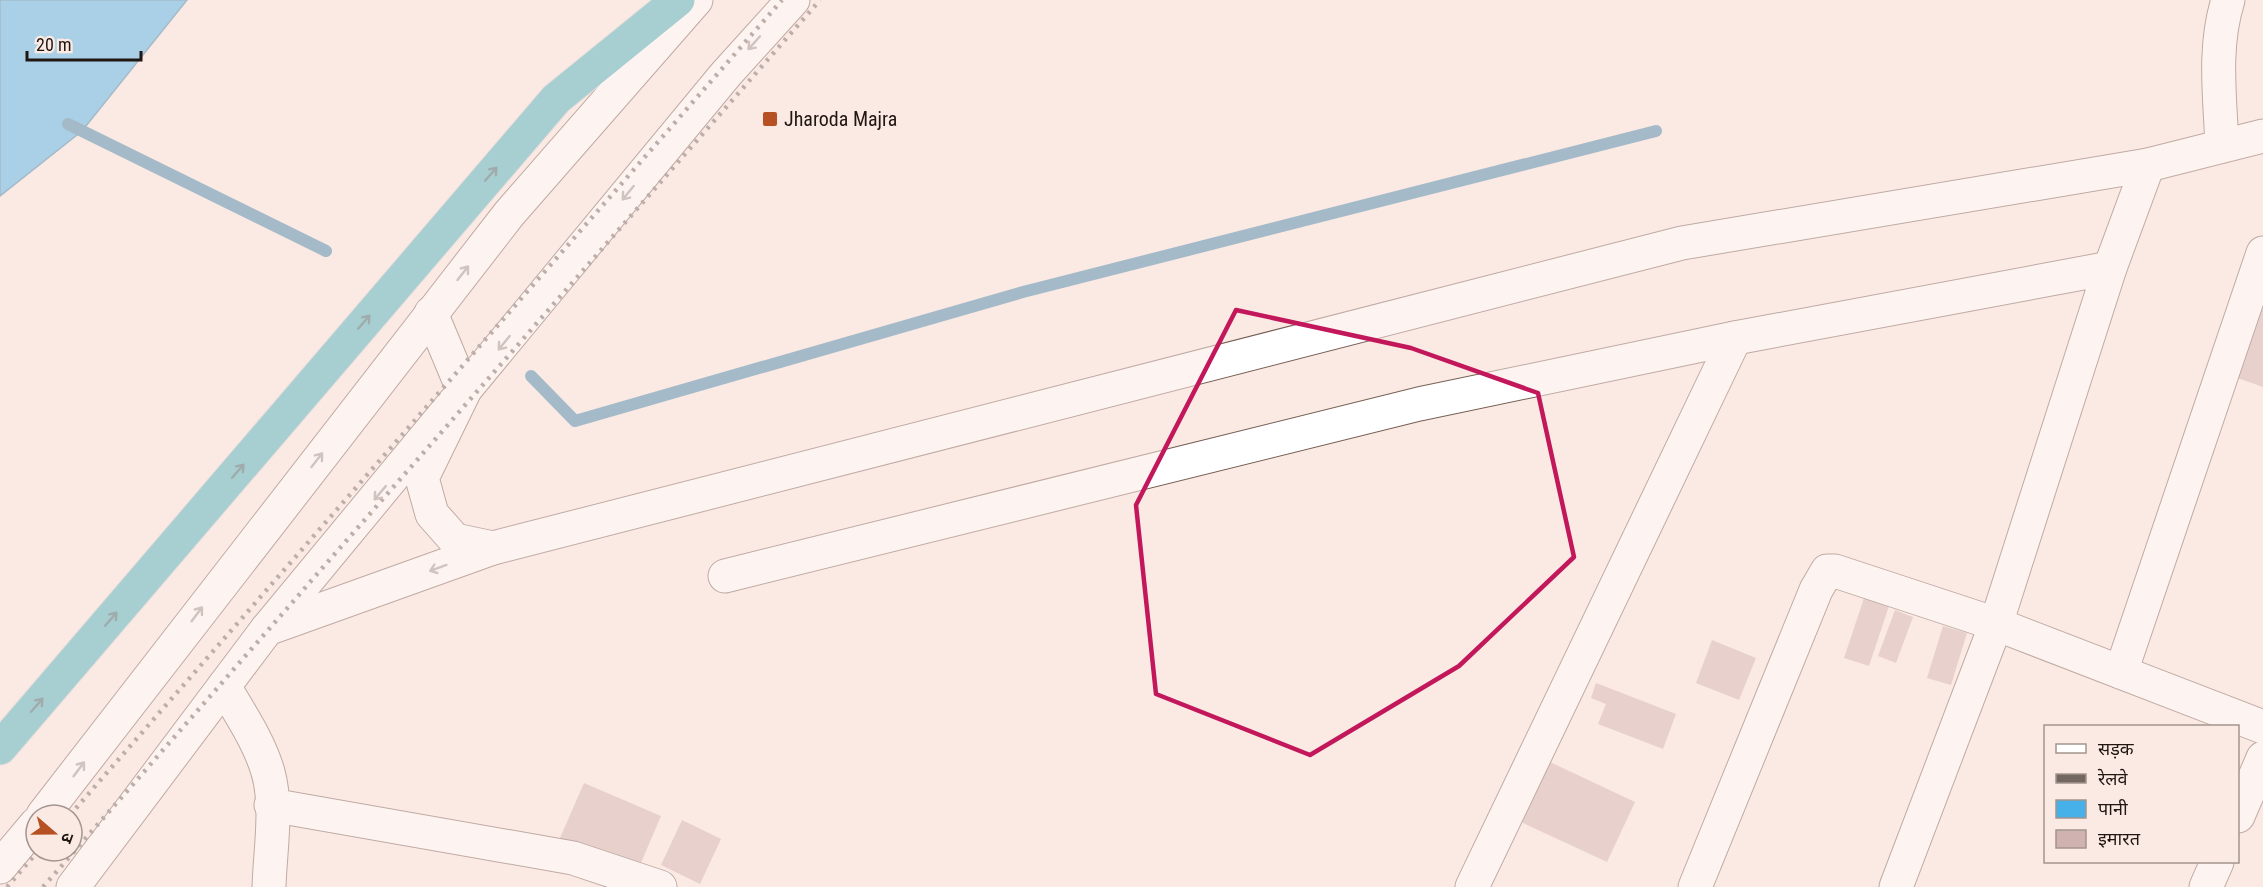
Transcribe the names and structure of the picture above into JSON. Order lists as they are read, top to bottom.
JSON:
{
  "places": {
    "transit": ["Jharoda Majra"]
  },
  "legend": [
    "सड़क",
    "रेलवे",
    "पानी",
    "इमारत"
  ],
  "scale_bar": "20 m",
  "north": "right"
}
